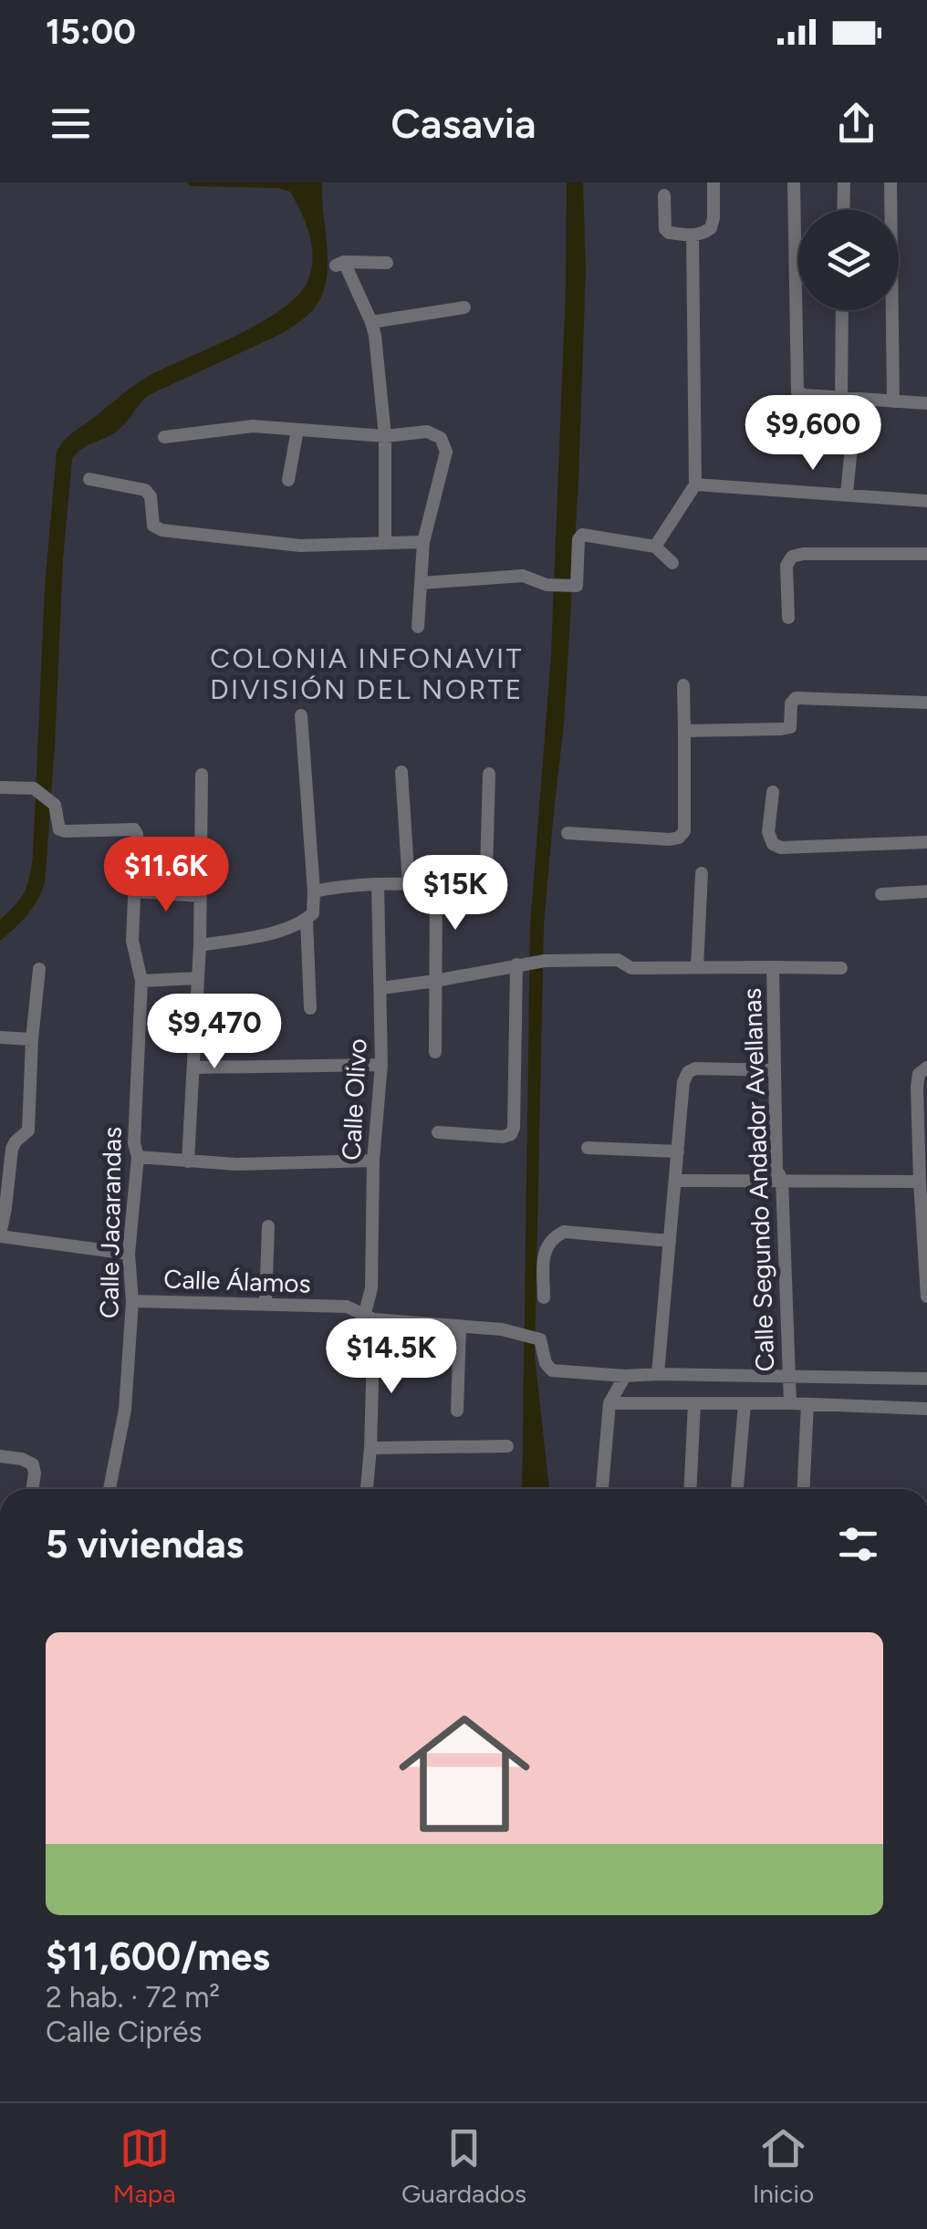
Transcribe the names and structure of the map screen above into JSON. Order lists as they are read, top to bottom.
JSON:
{
  "streets": {
    "street": [
      "Calle Olivo",
      "Calle Segundo Andador Avellanas",
      "Calle Jacarandas",
      "Calle Álamos"
    ]
  },
  "crossings": [
    ["Calle Olivo", "Calle Segundo Andador Avellanas"],
    ["Calle Olivo", "Calle Álamos"],
    ["Calle Jacarandas", "Calle Álamos"]
  ],
  "districts": ["COLONIA INFONAVIT DIVISIÓN DEL NORTE"],
  "page": {
    "status": "15:00",
    "header": "Casavia",
    "price": [
      "$9,600",
      "$11.6K",
      "$15K",
      "$9,470",
      "$14.5K"
    ],
    "heading": "5 viviendas",
    "list": [
      {
        "name": "$11,600/mes",
        "note": "2 hab. · 72 m² · Calle Ciprés"
      }
    ],
    "tabs": ["Mapa", "Guardados", "Inicio"]
  }
}
